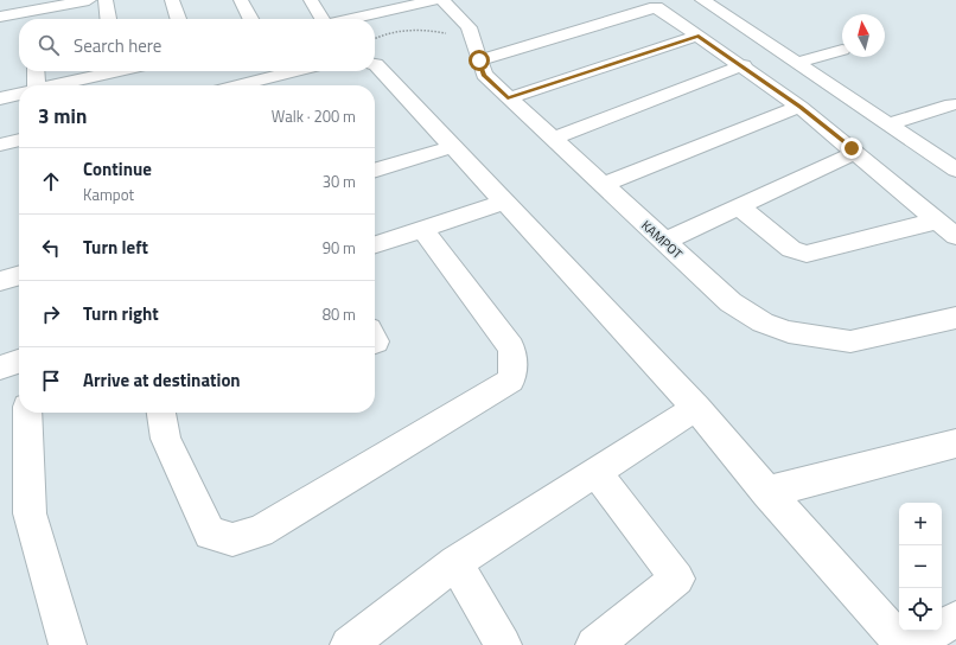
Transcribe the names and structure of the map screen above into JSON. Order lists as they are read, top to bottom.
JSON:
{
  "streets": {
    "street": ["KAMPOT"]
  },
  "north": "top",
  "page": {
    "search": "Search here",
    "heading": ["3 min", "Walk · 200 m"],
    "list": [
      ["Continue", "Kampot", "30 m"],
      ["Turn left", "90 m"],
      ["Turn right", "80 m"],
      "Arrive at destination"
    ],
    "map_buttons": ["+", "−"]
  }
}
